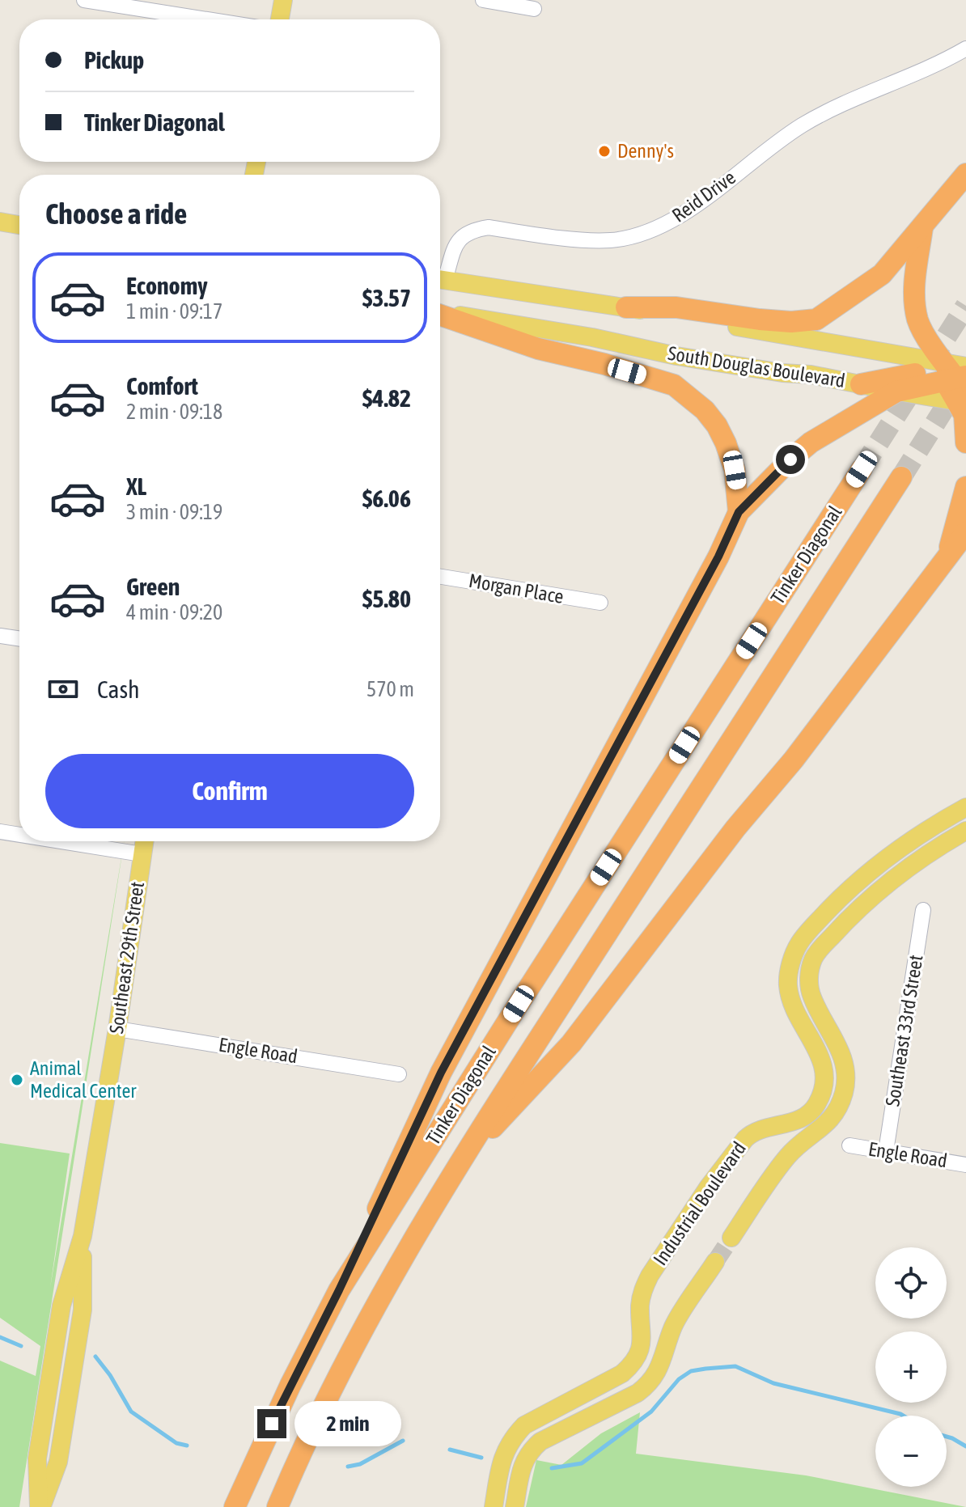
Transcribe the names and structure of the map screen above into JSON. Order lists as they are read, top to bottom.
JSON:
{
  "streets": {
    "highway": ["Tinker Diagonal"],
    "main road": ["South Douglas Boulevard", "Southeast 29th Street", "Industrial Boulevard"],
    "street": [
      "Reid Drive",
      "Morgan Place",
      "Southeast 33rd Street",
      "Engle Road"
    ]
  },
  "crossings": [
    ["Southeast 29th Street", "Engle Road"],
    ["Southeast 33rd Street", "Engle Road"]
  ],
  "places": ["Denny's", "Animal Medical Center"],
  "page": {
    "banner": ["Pickup", "Tinker Diagonal"],
    "heading": "Choose a ride",
    "list": [
      {
        "name": "Economy",
        "note": "1 min · 09:17",
        "value": "$3.57"
      },
      {
        "name": "Comfort",
        "note": "2 min · 09:18",
        "value": "$4.82"
      },
      {
        "name": "XL",
        "note": "3 min · 09:19",
        "value": "$6.06"
      },
      {
        "name": "Green",
        "note": "4 min · 09:20",
        "value": "$5.80"
      }
    ],
    "pay": ["Cash", "570 m"],
    "buttons": "Confirm",
    "map_buttons": ["+", "−"],
    "bubble": "2 min"
  }
}
